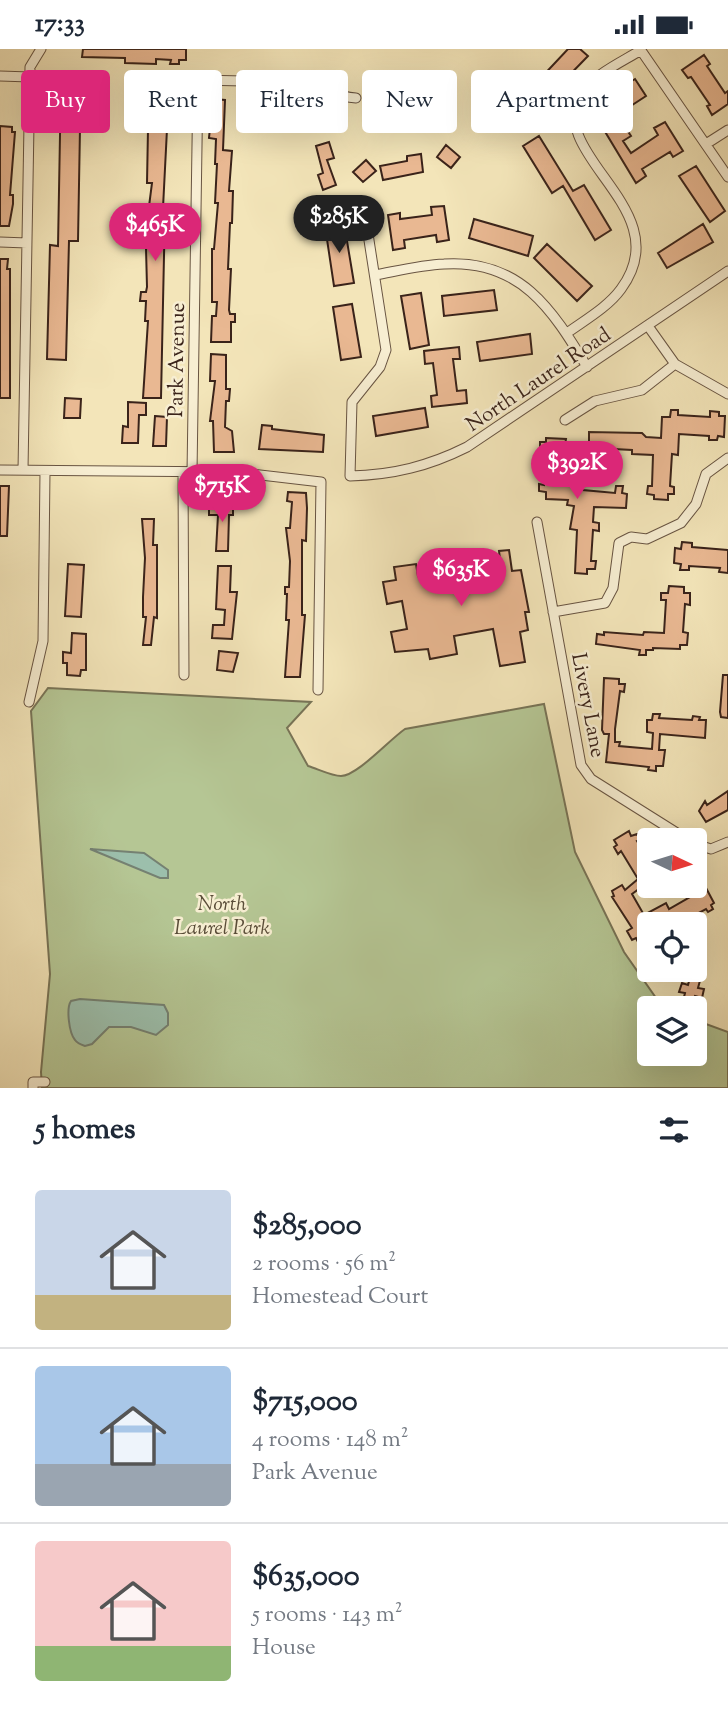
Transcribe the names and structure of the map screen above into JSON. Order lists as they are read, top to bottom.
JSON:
{
  "streets": {
    "street": ["Park Avenue", "North Laurel Road", "Livery Lane"]
  },
  "parks": ["North Laurel Park"],
  "north": "right",
  "page": {
    "status": "17:33",
    "chip": [
      "Buy",
      "Rent",
      "Filters",
      "New",
      "Apartment"
    ],
    "price": [
      "$285K",
      "$465K",
      "$392K",
      "$715K",
      "$635K"
    ],
    "heading": "5 homes",
    "list": [
      {
        "name": "$285,000",
        "note": "2 rooms · 56 m² · Homestead Court"
      },
      {
        "name": "$715,000",
        "note": "4 rooms · 148 m² · Park Avenue"
      },
      {
        "name": "$635,000",
        "note": "5 rooms · 143 m² · House"
      }
    ]
  }
}
